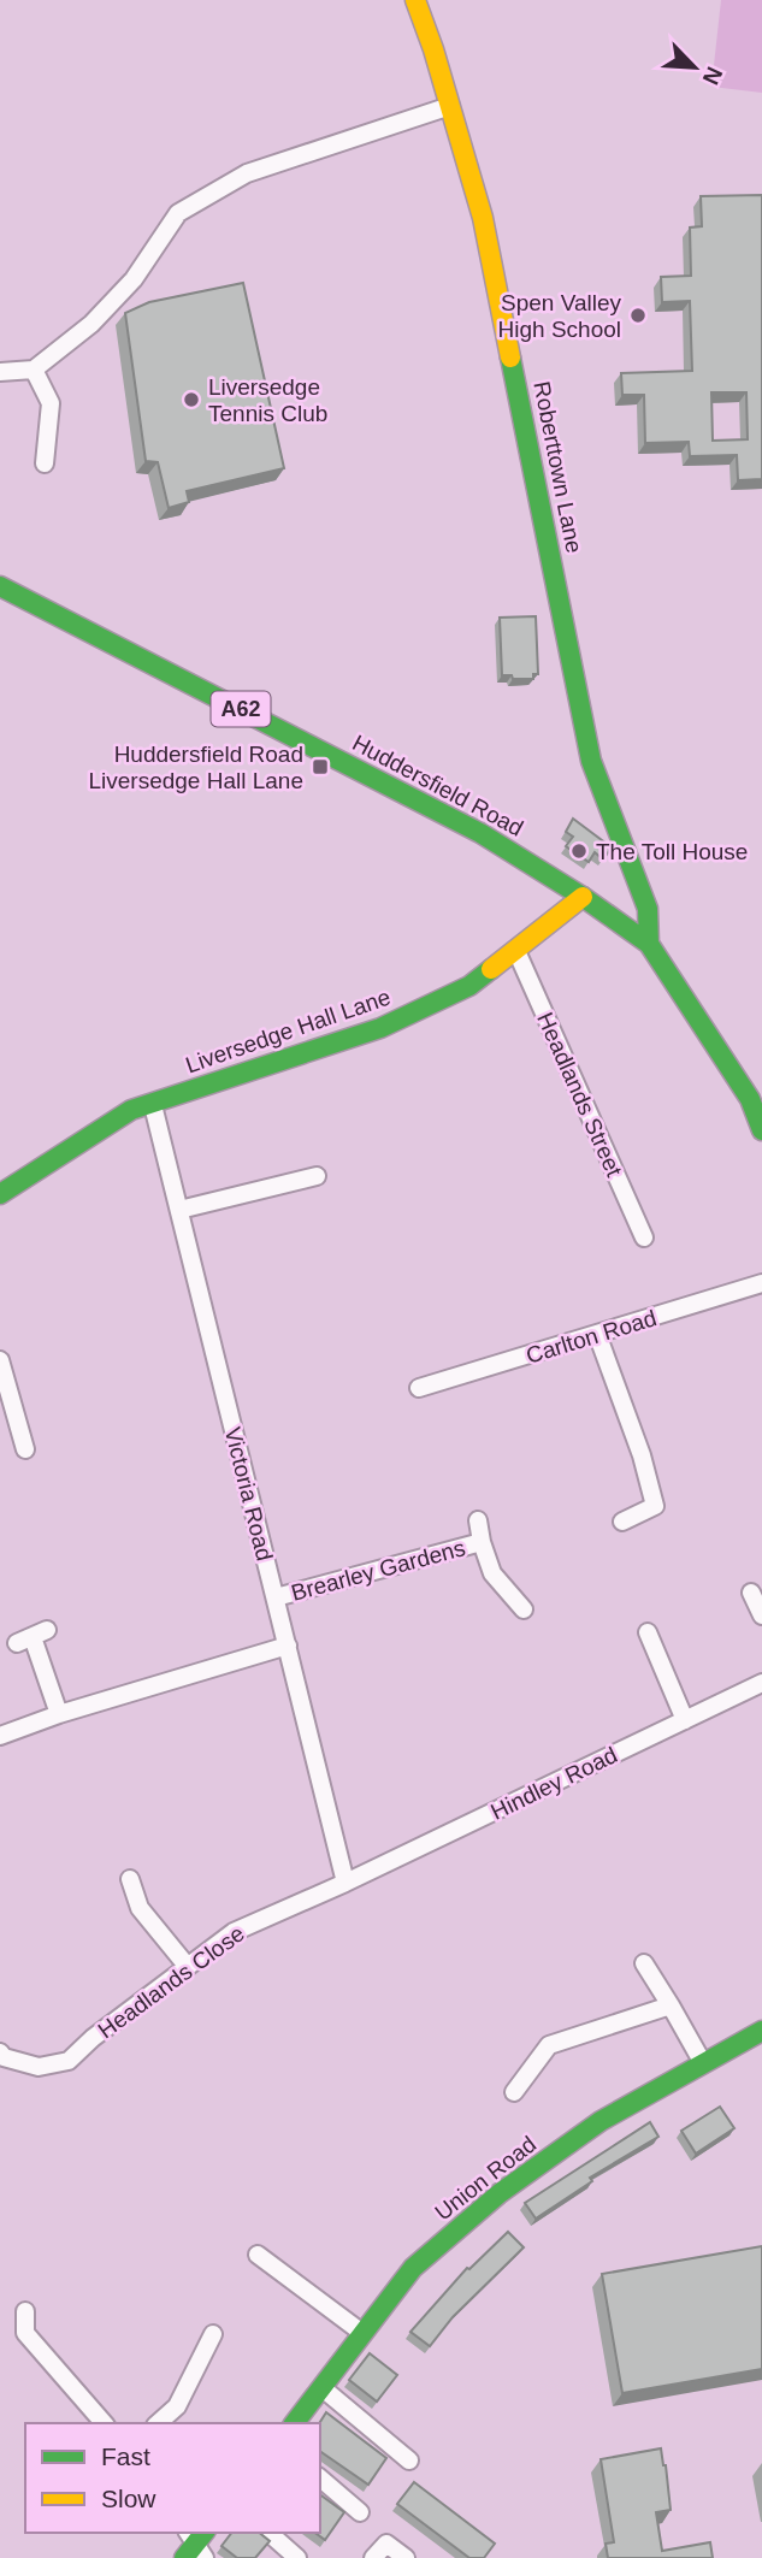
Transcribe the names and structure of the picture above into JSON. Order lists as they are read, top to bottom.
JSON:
{
  "streets": {
    "street": [
      "Roberttown Lane",
      "A62",
      "Huddersfield Road",
      "Liversedge Hall Lane",
      "Headlands Street",
      "Carlton Road",
      "Victoria Road",
      "Brearley Gardens",
      "Hindley Road",
      "Headlands Close",
      "Union Road"
    ]
  },
  "crossings": [
    ["Roberttown Lane", "Huddersfield Road"],
    ["Huddersfield Road", "Liversedge Hall Lane"],
    ["Liversedge Hall Lane", "Headlands Street"],
    ["Liversedge Hall Lane", "Victoria Road"],
    ["Victoria Road", "Brearley Gardens"],
    ["Victoria Road", "Hindley Road"],
    ["Victoria Road", "Headlands Close"],
    ["Hindley Road", "Headlands Close"]
  ],
  "places": {
    "other": ["Spen Valley High School", "Liversedge Tennis Club", "The Toll House"],
    "transit": ["Huddersfield Road Liversedge Hall Lane"]
  },
  "legend": ["Fast", "Slow"],
  "north": "bottom right"
}
